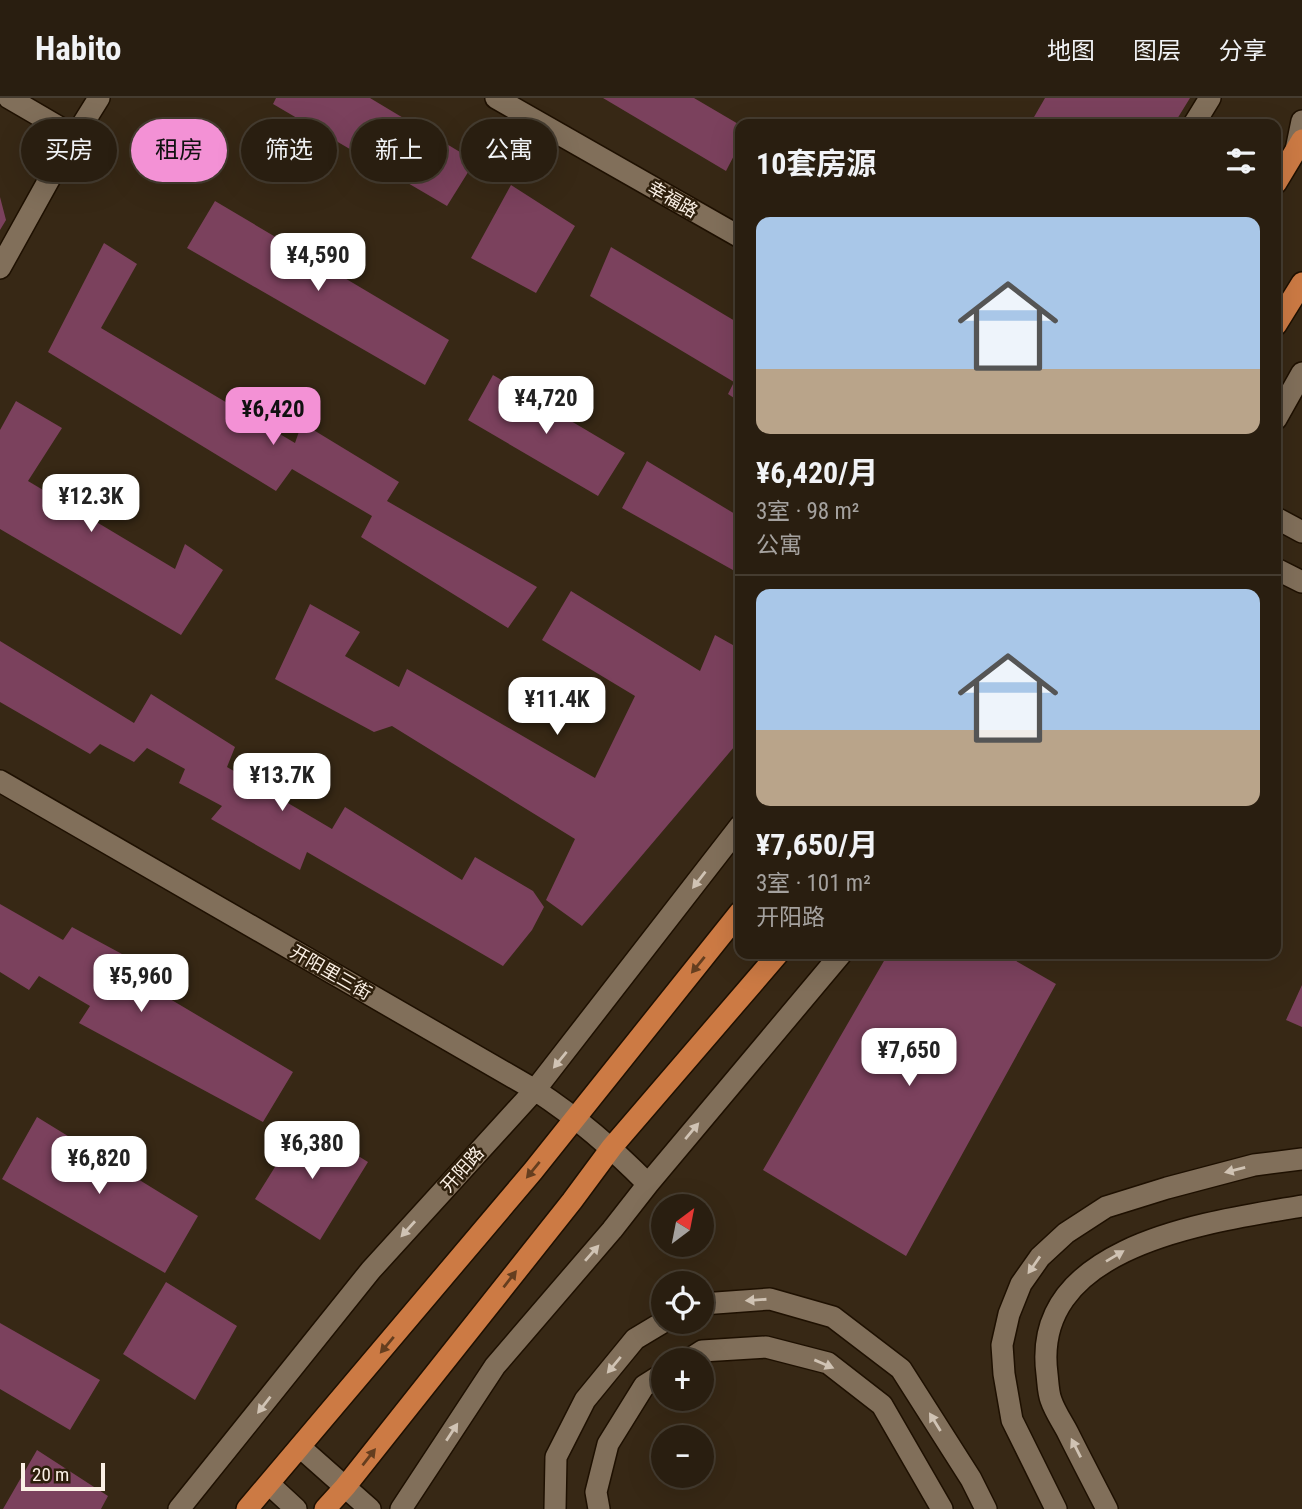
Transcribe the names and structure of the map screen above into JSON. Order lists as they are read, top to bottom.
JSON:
{
  "streets": {
    "street": ["幸福路", "开阳里三街", "开阳路"]
  },
  "crossings": [
    ["开阳里三街", "开阳路"]
  ],
  "scale_bar": "20 m",
  "north": "top right",
  "page": {
    "header": "Habito",
    "nav": ["地图", "图层", "分享"],
    "chip": [
      "买房",
      "租房",
      "筛选",
      "新上",
      "公寓"
    ],
    "heading": "10套房源",
    "list": [
      {
        "name": "¥6,420/月",
        "note": "3室 · 98 m² · 公寓"
      },
      {
        "name": "¥7,650/月",
        "note": "3室 · 101 m² · 开阳路"
      }
    ],
    "price": [
      "¥4,590",
      "¥4,720",
      "¥6,420",
      "¥12.3K",
      "¥11.4K",
      "¥13.7K",
      "¥5,960",
      "¥7,650",
      "¥6,380",
      "¥6,820"
    ],
    "map_buttons": ["+", "−"],
    "scale": "20 m"
  }
}
